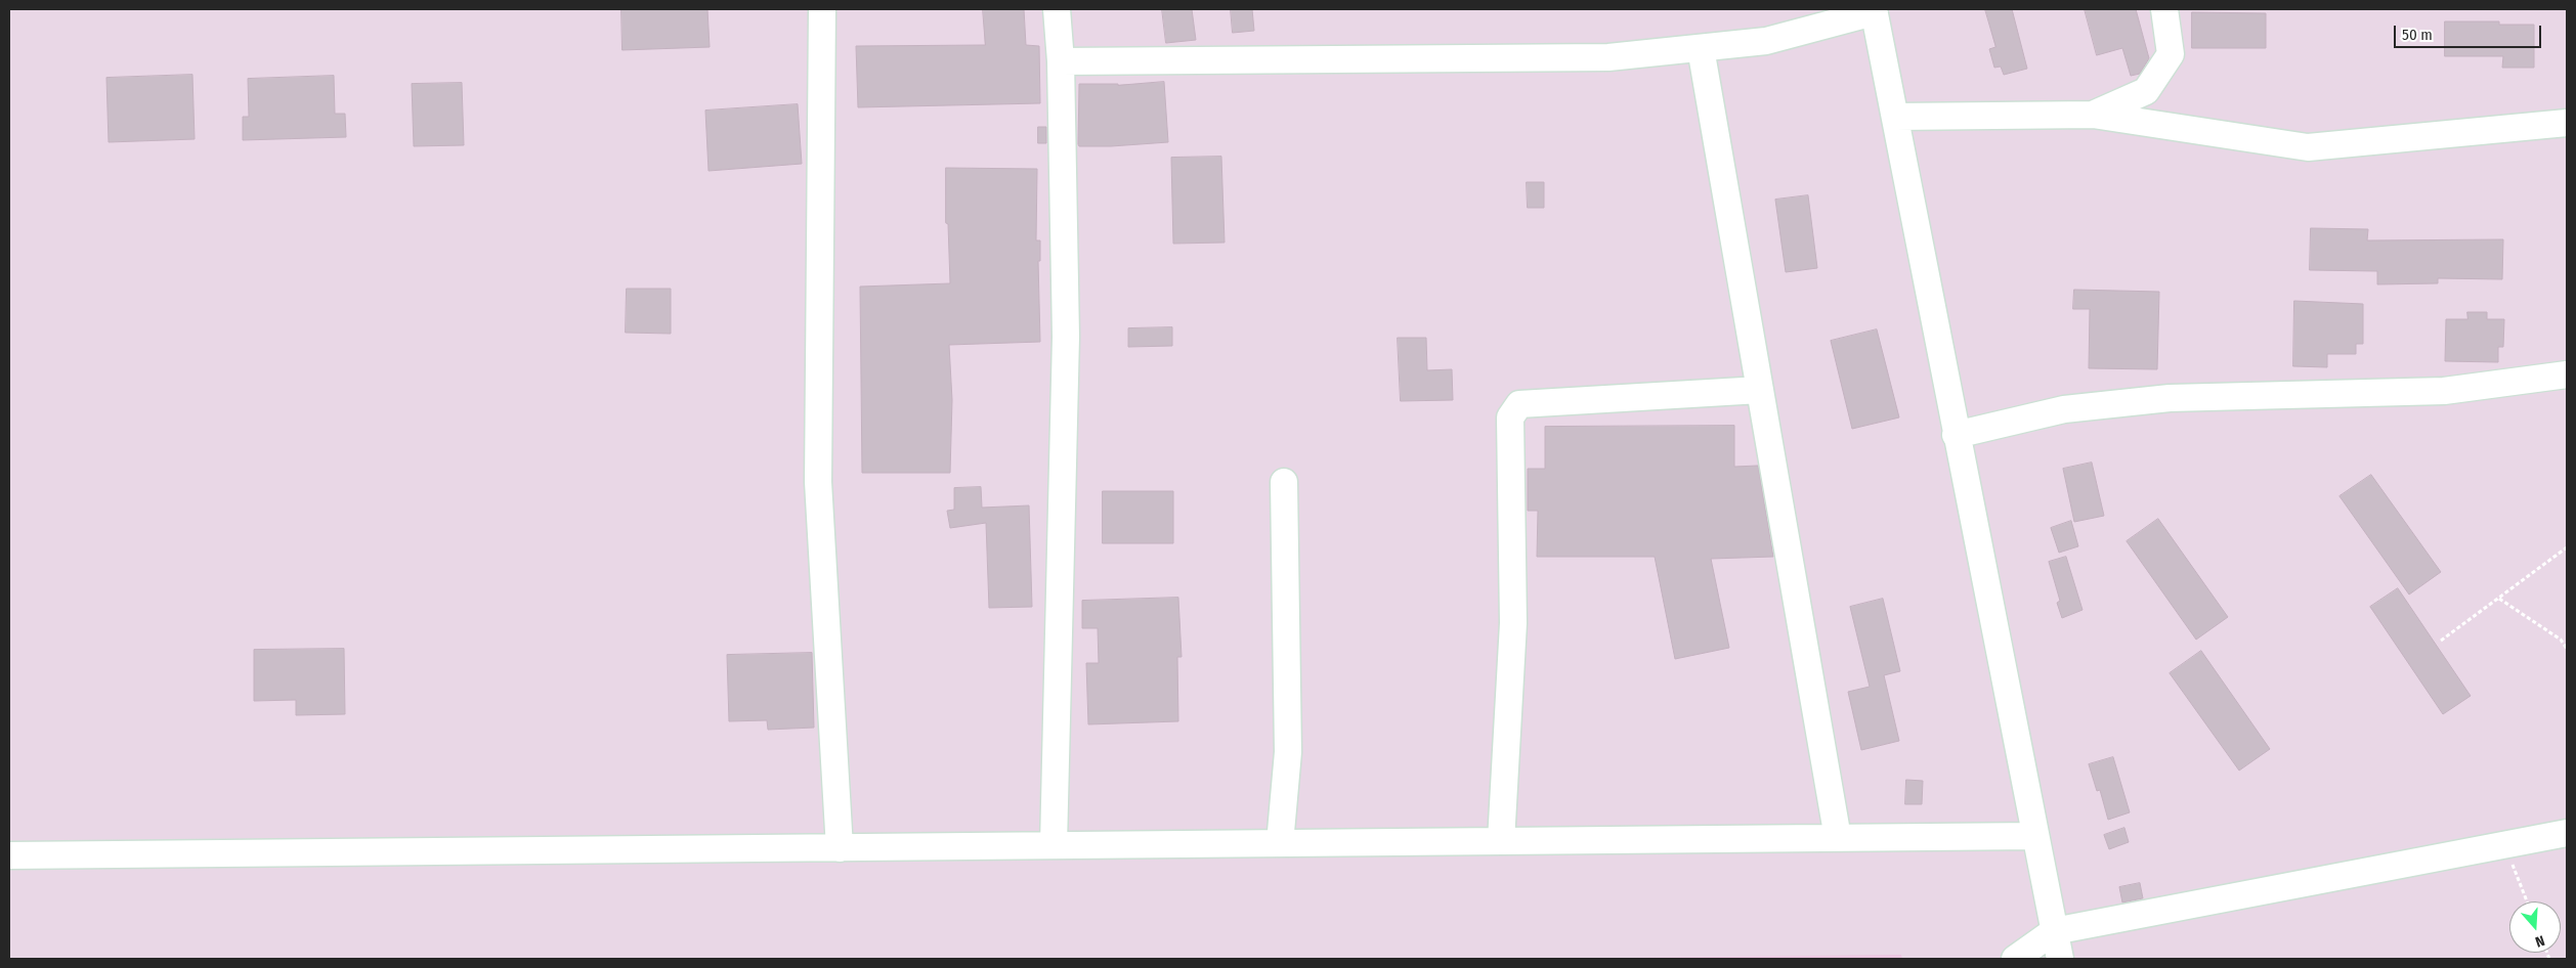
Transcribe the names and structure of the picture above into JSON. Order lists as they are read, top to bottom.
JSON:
{
  "scale_bar": "50 m",
  "north": "bottom"
}
